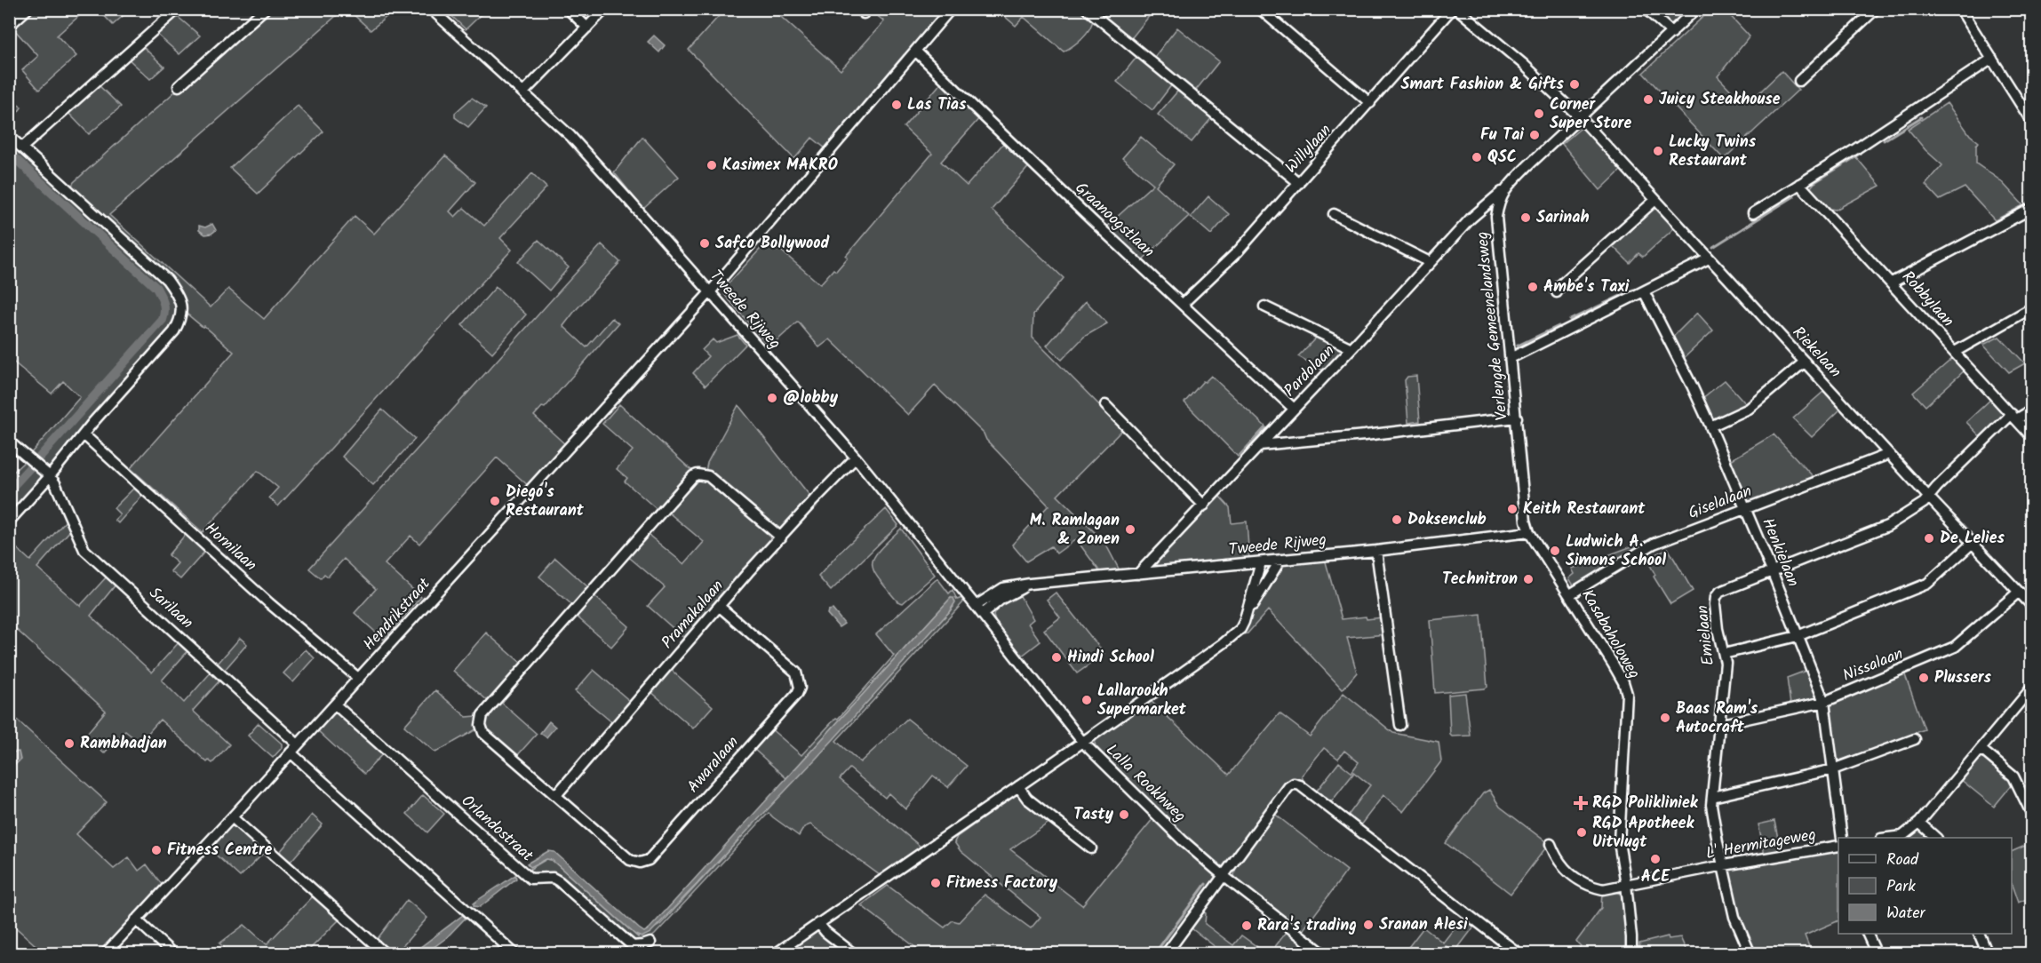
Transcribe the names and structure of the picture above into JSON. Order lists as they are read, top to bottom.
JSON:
{
  "streets": {
    "street": [
      "Willylaan",
      "Graanoogstlaan",
      "Robbylaan",
      "Tweede Rijweg",
      "Verlengde Gemeenelandsweg",
      "Riekelaan",
      "Pardolaan",
      "Giselalaan",
      "Hornilaan",
      "Henkielaan",
      "Sarilaan",
      "Hendrikstraat",
      "Pramakalaan",
      "Kasabaholoweg",
      "Emielaan",
      "Nissalaan",
      "Awaralaan",
      "Lalla Rookhweg",
      "Orlandostraat",
      "L' Hermitageweg"
    ]
  },
  "crossings": [
    ["Willylaan", "Graanoogstlaan"],
    ["Graanoogstlaan", "Pardolaan"],
    ["Graanoogstlaan", "Hendrikstraat"],
    ["Robbylaan", "Emielaan"],
    ["Tweede Rijweg", "Verlengde Gemeenelandsweg"],
    ["Tweede Rijweg", "Pardolaan"],
    ["Tweede Rijweg", "Hendrikstraat"],
    ["Tweede Rijweg", "Pramakalaan"],
    ["Tweede Rijweg", "Kasabaholoweg"],
    ["Tweede Rijweg", "Lalla Rookhweg"],
    ["Verlengde Gemeenelandsweg", "Pardolaan"],
    ["Verlengde Gemeenelandsweg", "Kasabaholoweg"],
    ["Riekelaan", "Giselalaan"],
    ["Riekelaan", "Emielaan"],
    ["Riekelaan", "Nissalaan"],
    ["Giselalaan", "Henkielaan"],
    ["Giselalaan", "Kasabaholoweg"],
    ["Hornilaan", "Hendrikstraat"],
    ["Henkielaan", "Emielaan"],
    ["Henkielaan", "Nissalaan"],
    ["Sarilaan", "Hendrikstraat"],
    ["Hendrikstraat", "Orlandostraat"],
    ["Pramakalaan", "Awaralaan"],
    ["Kasabaholoweg", "L' Hermitageweg"],
    ["Emielaan", "Nissalaan"],
    ["Emielaan", "L' Hermitageweg"]
  ],
  "places": {
    "other": [
      "Smart Fashion & Gifts",
      "Juicy Steakhouse",
      "Las Tias",
      "Corner Super Store",
      "Fu Tai",
      "Lucky Twins Restaurant",
      "QSC",
      "Kasimex MAKRO",
      "Sarinah",
      "Safco Bollywood",
      "Ambe's Taxi",
      "@lobby",
      "Diego's Restaurant",
      "Keith Restaurant",
      "Doksenclub",
      "M. Ramlagan & Zonen",
      "De Lelies",
      "Ludwich A. Simons School",
      "Technitron",
      "Hindi School",
      "Plussers",
      "Lallarookh Supermarket",
      "Baas Ram's Autocraft",
      "Rambhadjan",
      "Tasty",
      "RGD Apotheek Uitvlugt",
      "Fitness Centre",
      "ACE",
      "Fitness Factory",
      "Sranan Alesi",
      "Rara's trading"
    ],
    "health": ["RGD Polikliniek"]
  },
  "legend": ["Road", "Park", "Water"]
}
